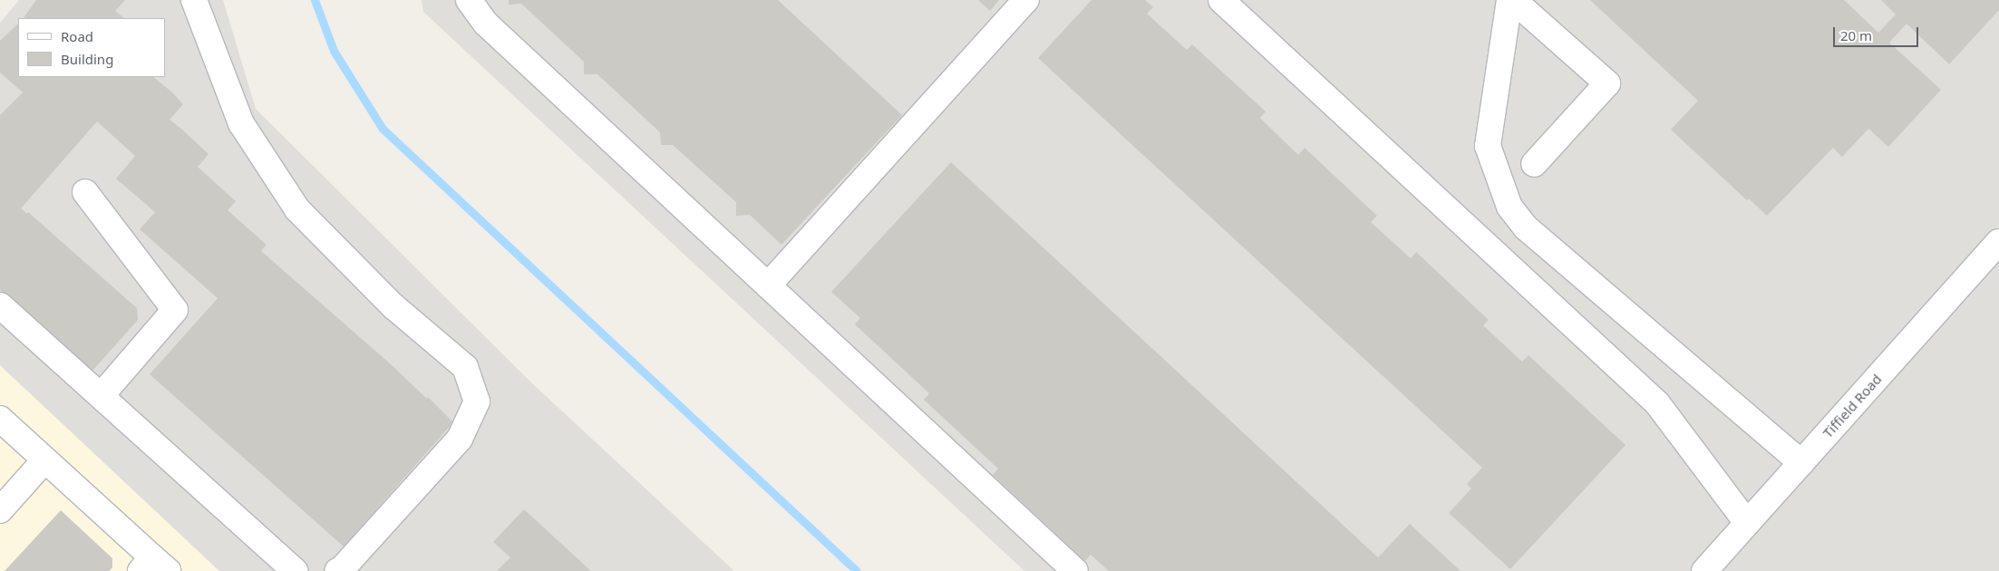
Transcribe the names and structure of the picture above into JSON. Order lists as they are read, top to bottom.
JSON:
{
  "streets": {
    "street": ["Tiffield Road"]
  },
  "legend": ["Road", "Building"],
  "scale_bar": "20 m"
}
